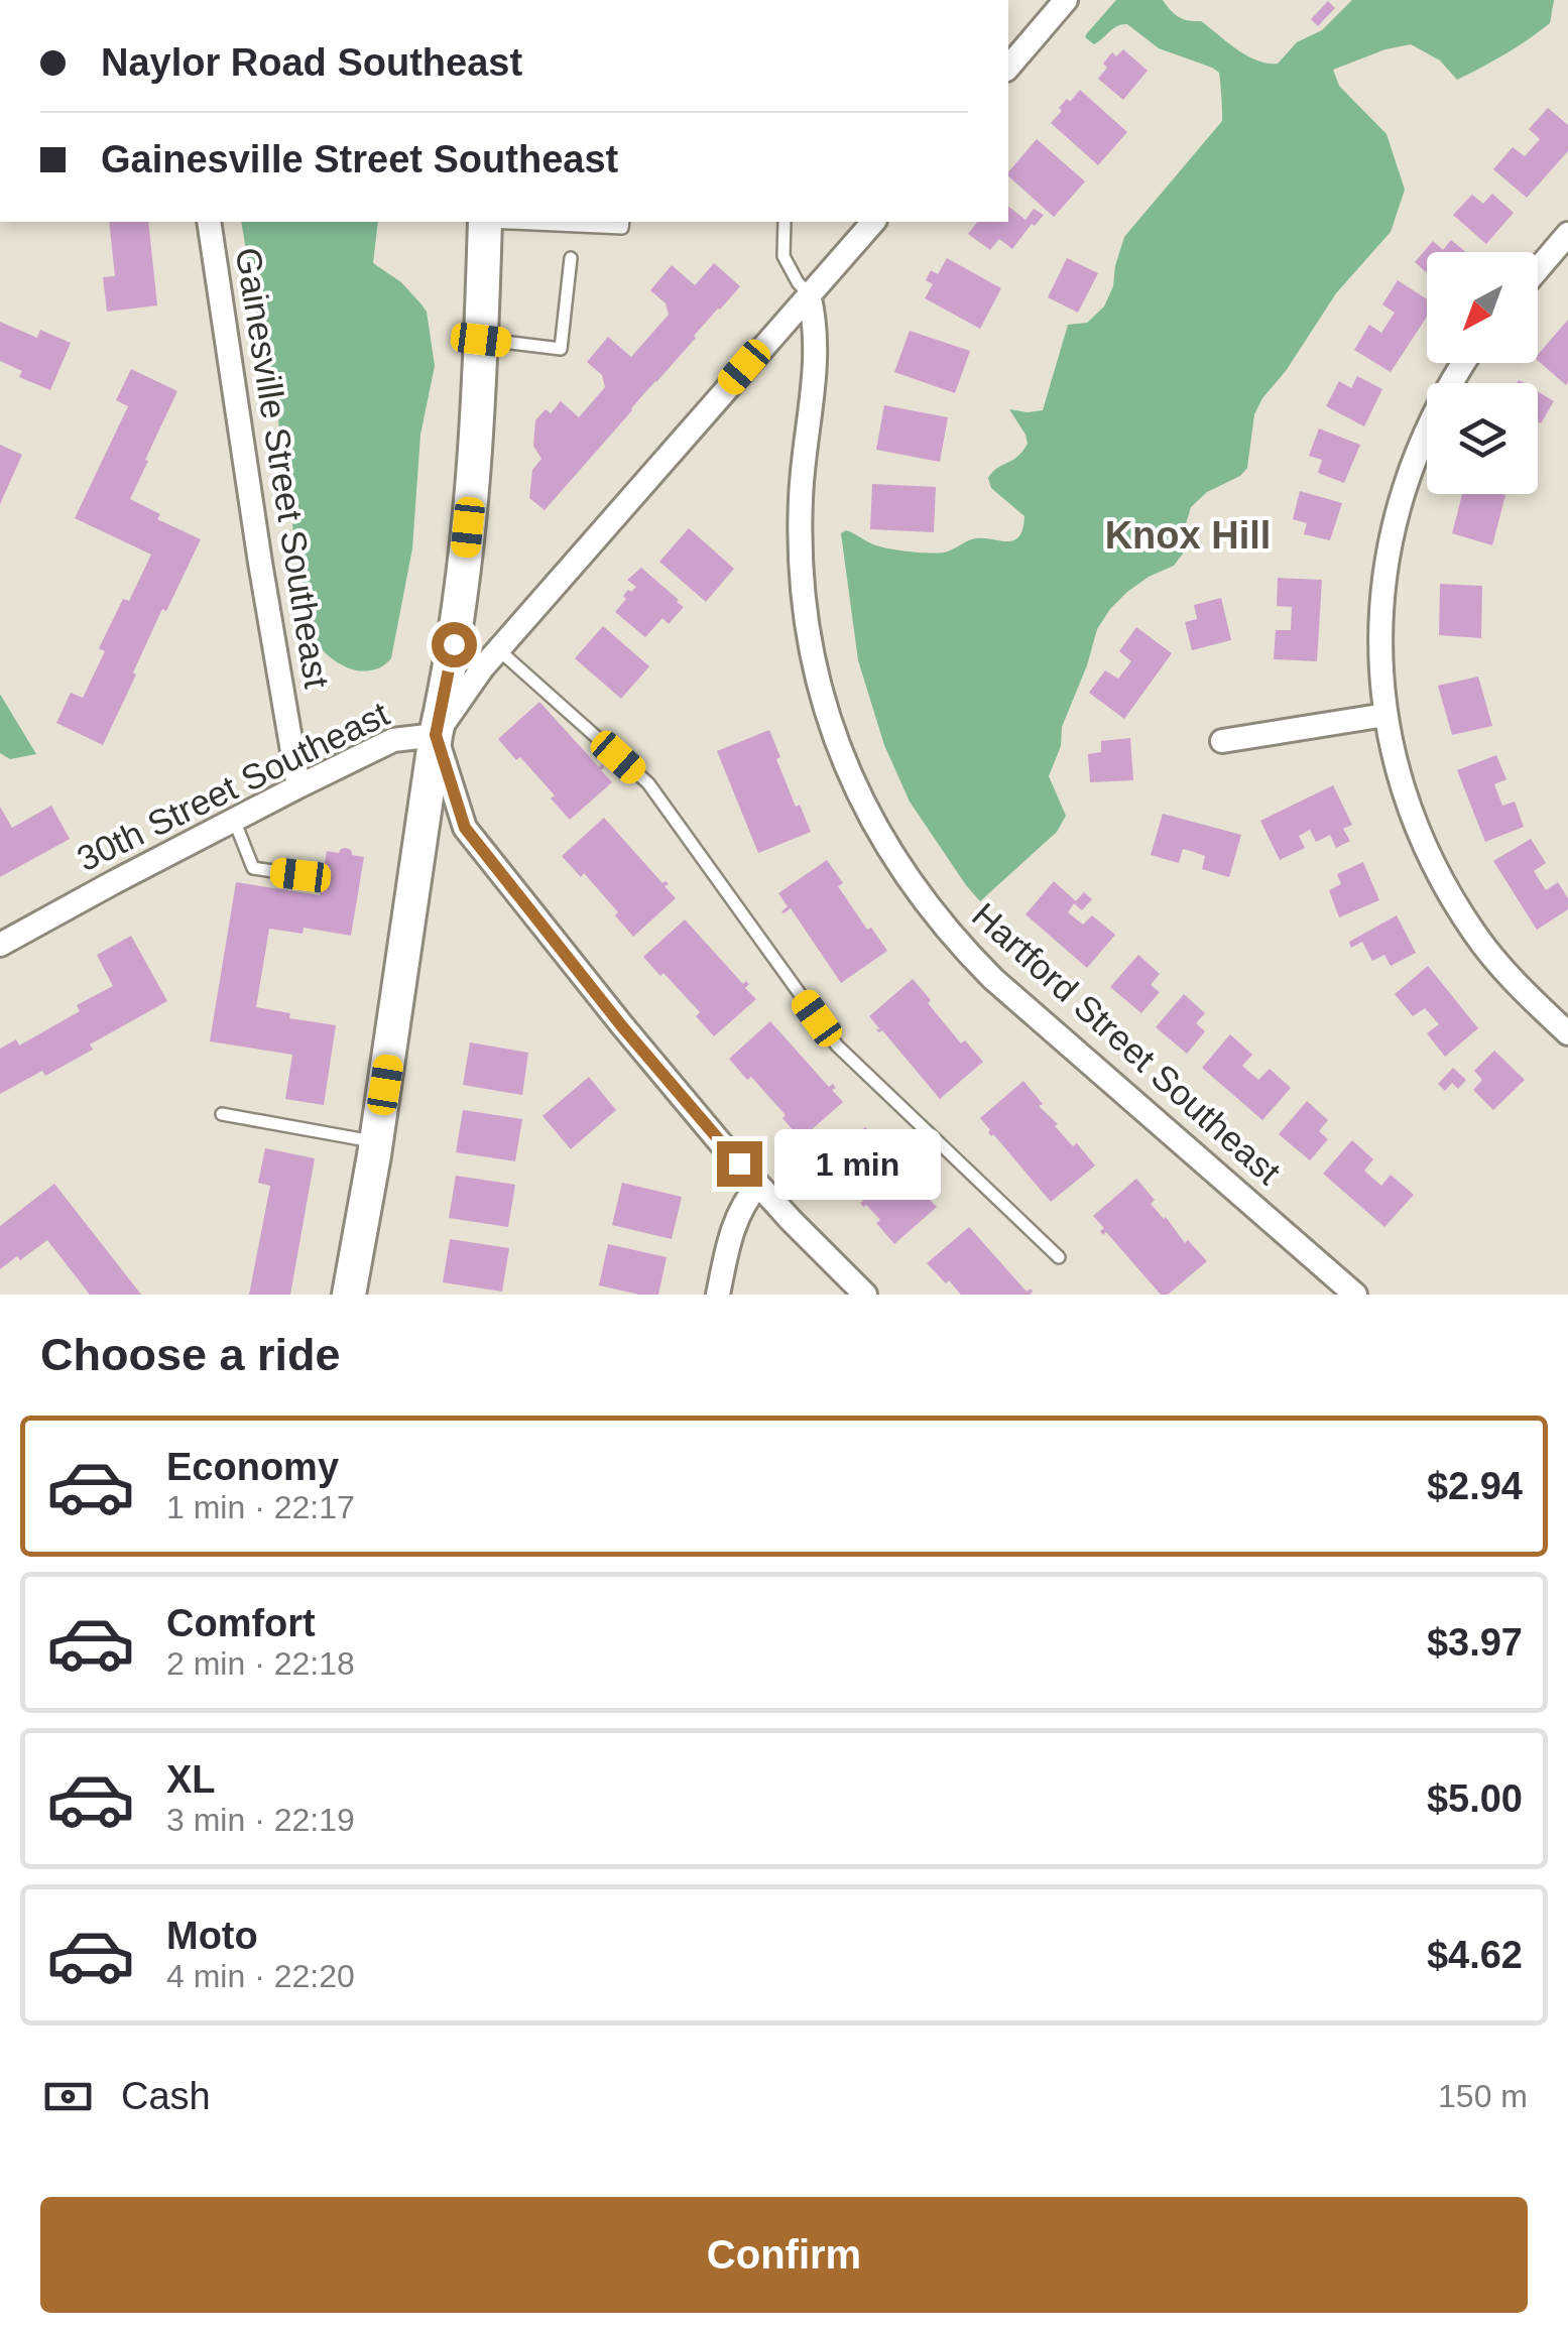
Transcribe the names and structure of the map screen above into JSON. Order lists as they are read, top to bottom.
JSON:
{
  "streets": {
    "street": ["Gainesville Street Southeast", "30th Street Southeast", "Hartford Street Southeast"]
  },
  "crossings": [
    ["Gainesville Street Southeast", "30th Street Southeast"],
    ["30th Street Southeast", "Hartford Street Southeast"]
  ],
  "districts": ["Knox Hill"],
  "north": "bottom left",
  "page": {
    "banner": ["Naylor Road Southeast", "Gainesville Street Southeast"],
    "bubble": "1 min",
    "heading": "Choose a ride",
    "list": [
      {
        "name": "Economy",
        "note": "1 min · 22:17",
        "value": "$2.94"
      },
      {
        "name": "Comfort",
        "note": "2 min · 22:18",
        "value": "$3.97"
      },
      {
        "name": "XL",
        "note": "3 min · 22:19",
        "value": "$5.00"
      },
      {
        "name": "Moto",
        "note": "4 min · 22:20",
        "value": "$4.62"
      }
    ],
    "pay": ["Cash", "150 m"],
    "buttons": "Confirm"
  }
}
